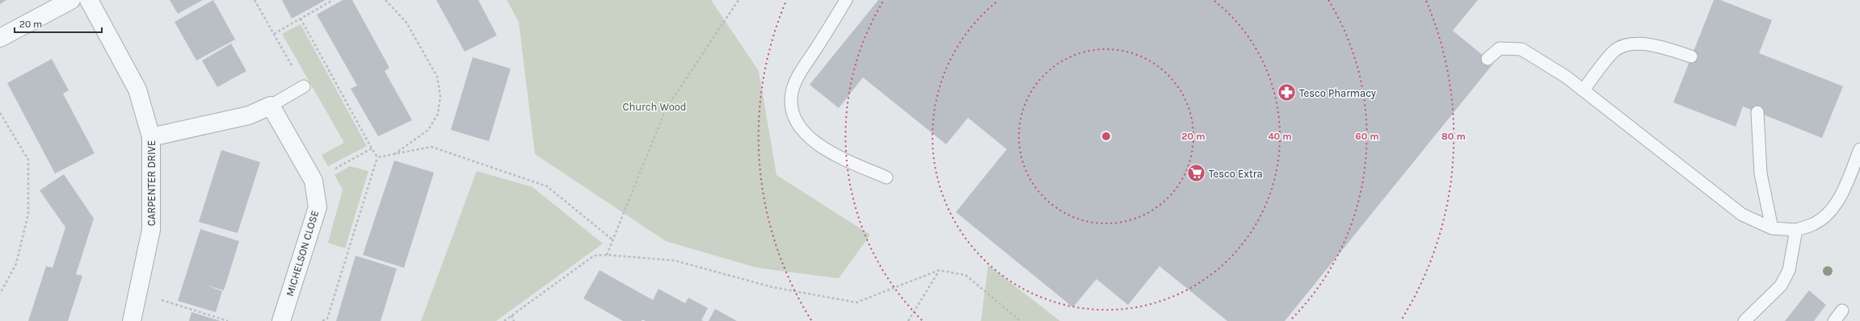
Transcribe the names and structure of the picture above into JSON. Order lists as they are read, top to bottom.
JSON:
{
  "streets": {
    "street": ["CARPENTER DRIVE", "MICHELSON CLOSE"]
  },
  "parks": ["Church Wood"],
  "places": {
    "pharmacy": ["Tesco Pharmacy"],
    "supermarket": ["Tesco Extra"]
  },
  "scale_bar": "20 m",
  "rings": [
    "20 m",
    "40 m",
    "60 m",
    "80 m"
  ]
}
